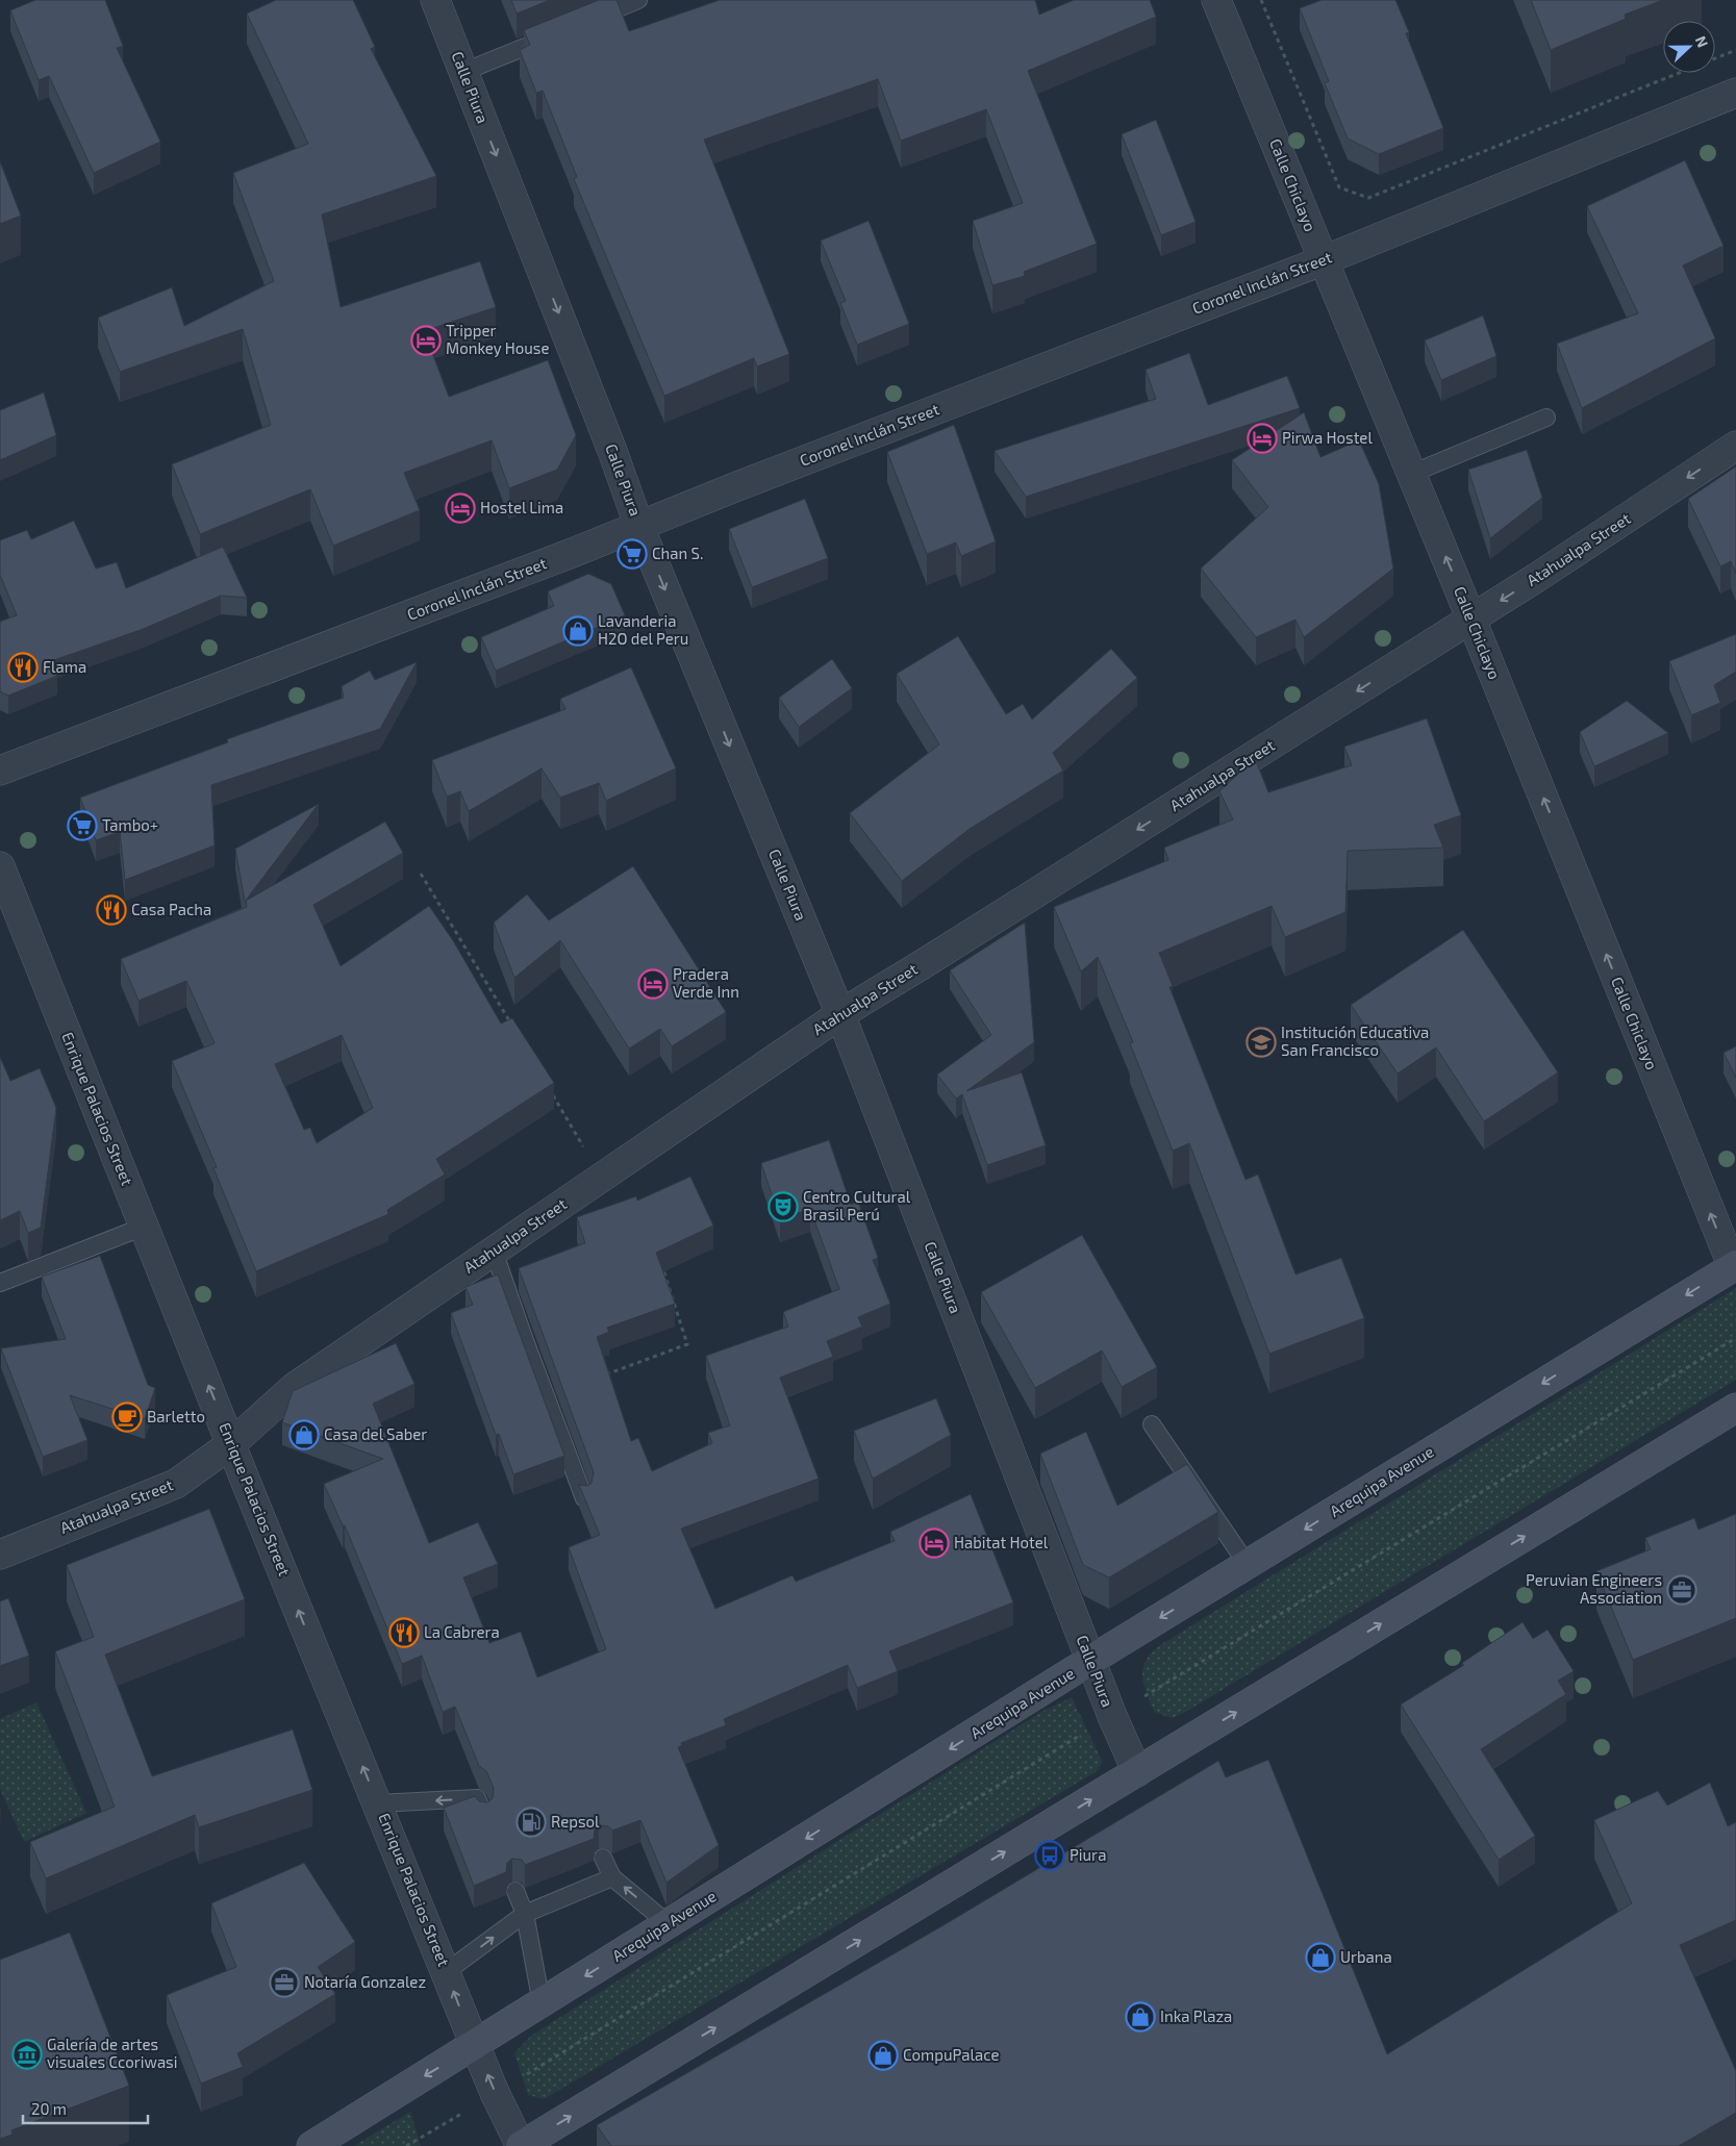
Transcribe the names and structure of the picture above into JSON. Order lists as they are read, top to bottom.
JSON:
{
  "streets": {
    "main road": ["Arequipa Avenue"],
    "street": [
      "Calle Piura",
      "Calle Chiclayo",
      "Coronel Inclán Street",
      "Atahualpa Street",
      "Enrique Palacios Street"
    ]
  },
  "crossings": [
    ["Calle Piura", "Coronel Inclán Street"],
    ["Calle Piura", "Atahualpa Street"],
    ["Calle Piura", "Arequipa Avenue"],
    ["Calle Chiclayo", "Coronel Inclán Street"],
    ["Calle Chiclayo", "Atahualpa Street"],
    ["Calle Chiclayo", "Arequipa Avenue"],
    ["Atahualpa Street", "Enrique Palacios Street"],
    ["Enrique Palacios Street", "Arequipa Avenue"]
  ],
  "one_way": [
    "Calle Piura",
    "Calle Chiclayo",
    "Atahualpa Street",
    "Enrique Palacios Street"
  ],
  "places": {
    "hotel": [
      "Tripper Monkey House",
      "Pirwa Hostel",
      "Hostel Lima",
      "Pradera Verde Inn",
      "Habitat Hotel"
    ],
    "supermarket": ["Chan S.", "Tambo+"],
    "shop": [
      "Lavanderia H2O del Peru",
      "Casa del Saber",
      "Urbana",
      "Inka Plaza",
      "CompuPalace"
    ],
    "restaurant": ["Flama", "Casa Pacha", "La Cabrera"],
    "school or university": ["Institución Educativa San Francisco"],
    "theatre": ["Centro Cultural Brasil Perú"],
    "cafe": ["Barletto"],
    "office": ["Peruvian Engineers Association", "Notaría Gonzalez"],
    "fuel station": ["Repsol"],
    "bus stop": ["Piura"],
    "museum": ["Galería de artes visuales Ccoriwasi"]
  },
  "scale_bar": "20 m",
  "north": "right"
}
